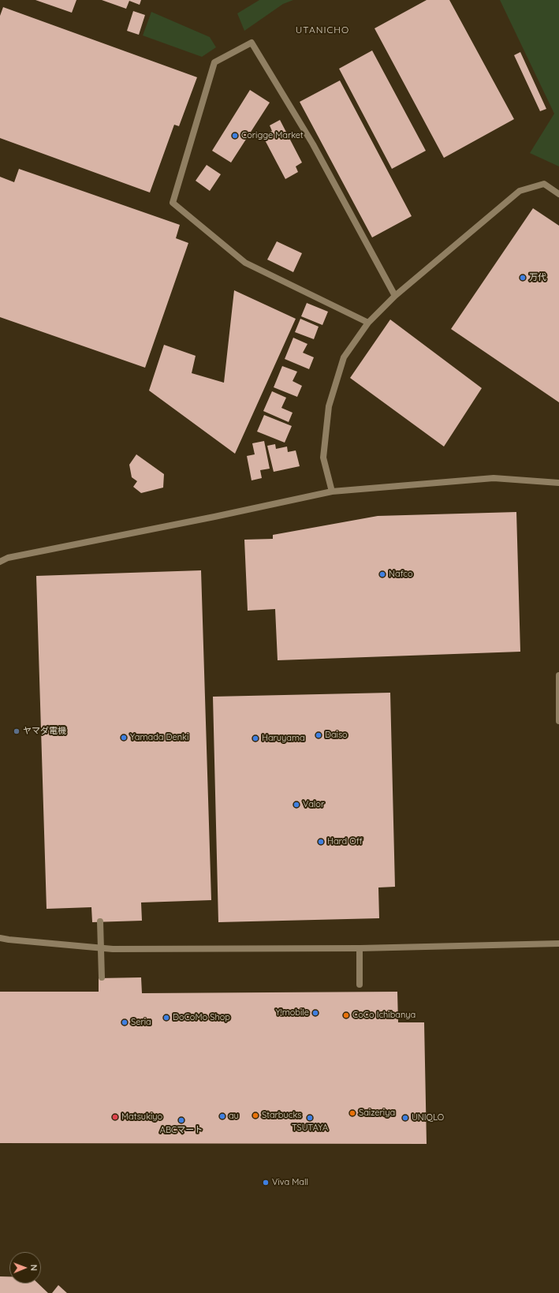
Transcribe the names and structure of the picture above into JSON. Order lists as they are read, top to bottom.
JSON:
{
  "districts": ["UTANICHO"],
  "places": [
    "Corigge Market",
    "万代",
    "Nafco",
    "ヤマダ電機",
    "Daiso",
    "Yamada Denki",
    "Haruyama",
    "Valor",
    "Hard Off",
    "Y!mobile",
    "CoCo Ichibanya",
    "DoCoMo Shop",
    "Seria",
    "Saizeriya",
    "Starbucks",
    "au",
    "Matsukiyo",
    "TSUTAYA",
    "UNIQLO",
    "ABCマート",
    "Viva Mall"
  ],
  "north": "right"
}
